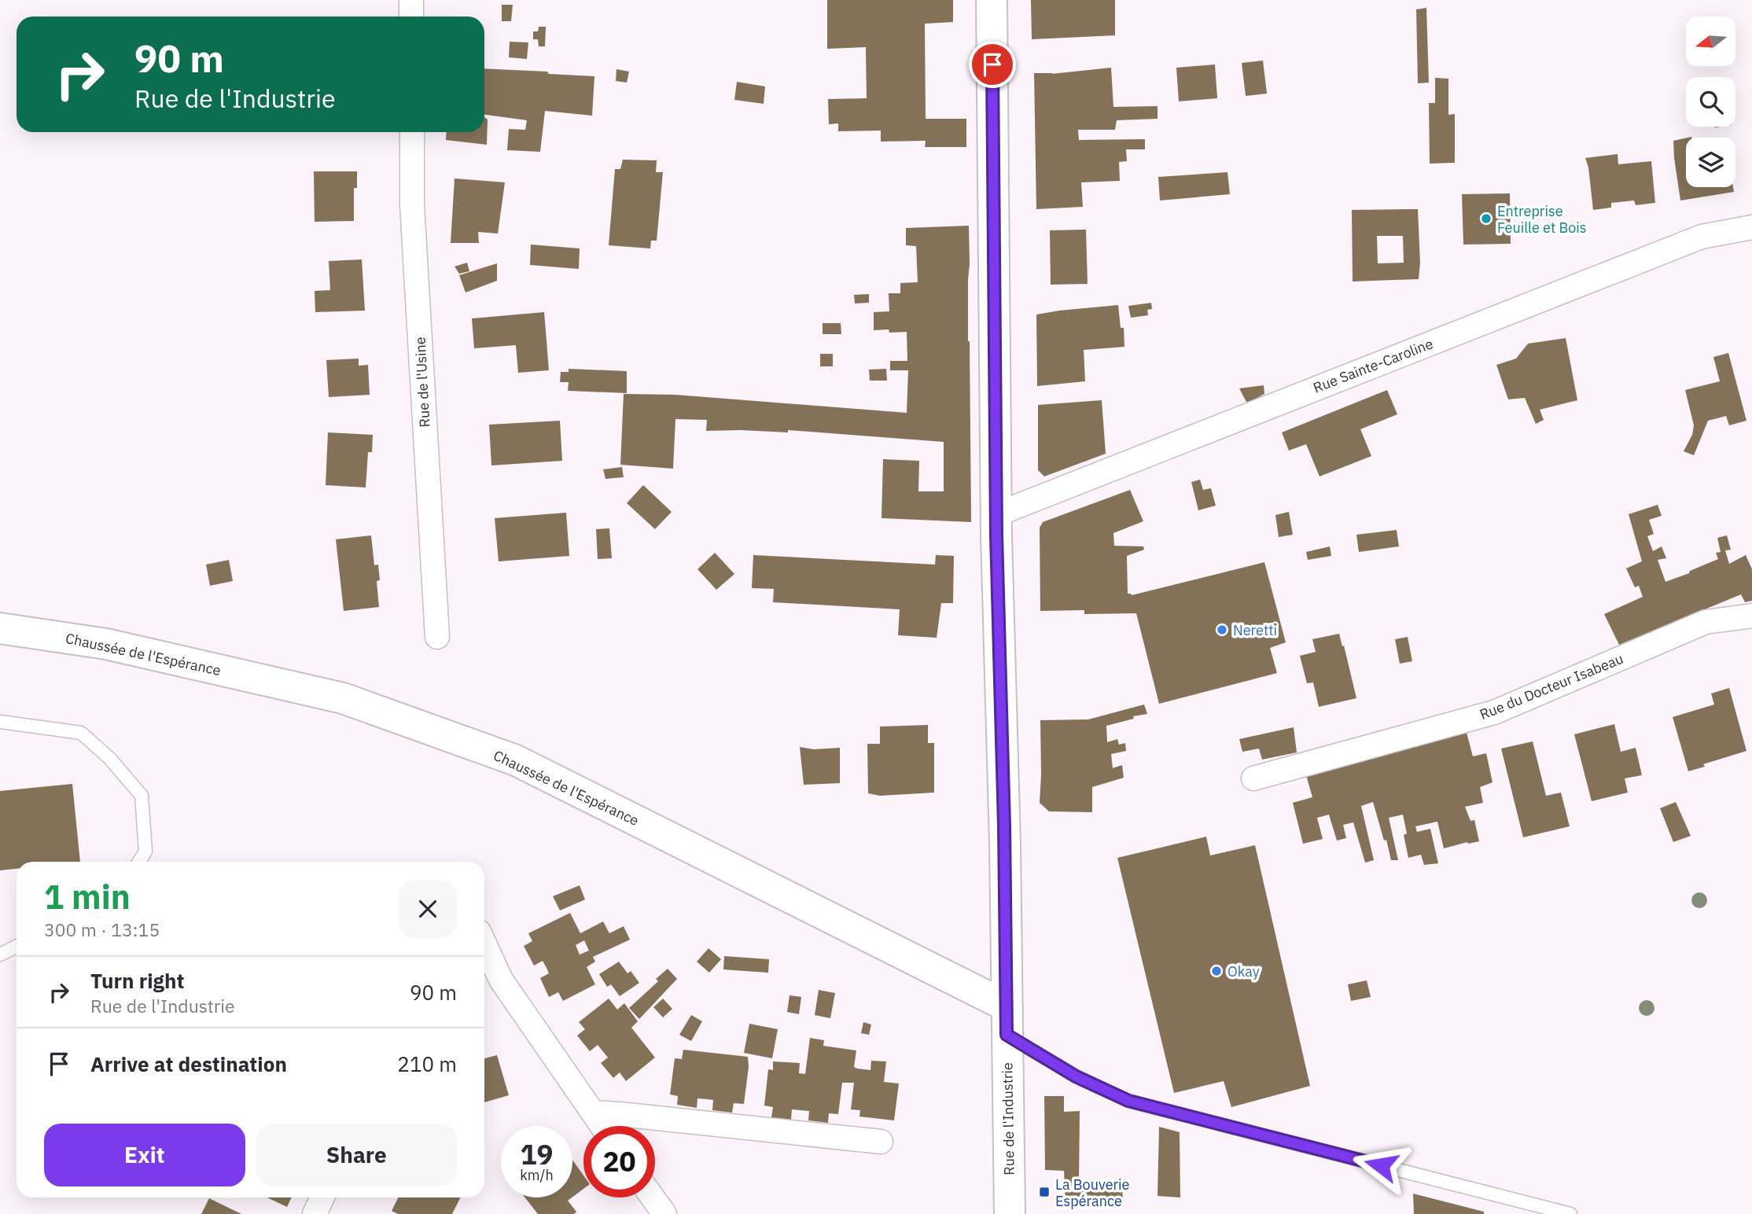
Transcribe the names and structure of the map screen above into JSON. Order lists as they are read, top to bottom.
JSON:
{
  "streets": {
    "main road": ["Chaussée de l'Espérance", "Rue de l'Industrie"],
    "street": ["Rue Sainte-Caroline", "Rue de l'Usine", "Rue du Docteur Isabeau"]
  },
  "crossings": [
    ["Rue Sainte-Caroline", "Rue de l'Industrie"],
    ["Chaussée de l'Espérance", "Rue de l'Industrie"]
  ],
  "places": {
    "other": ["Entreprise Feuille et Bois", "Neretti", "Okay"],
    "transit": ["La Bouverie Espérance"]
  },
  "north": "left",
  "page": {
    "turn": ["90 m", "Rue de l'Industrie"],
    "heading": ["1 min", "300 m · 13:15"],
    "list": [
      {
        "name": "Turn right",
        "note": "Rue de l'Industrie",
        "value": "90 m"
      },
      {
        "name": "Arrive at destination",
        "value": "210 m"
      }
    ],
    "buttons": ["Exit", "Share"],
    "speed": "19 km/h",
    "limit": "20"
  }
}
